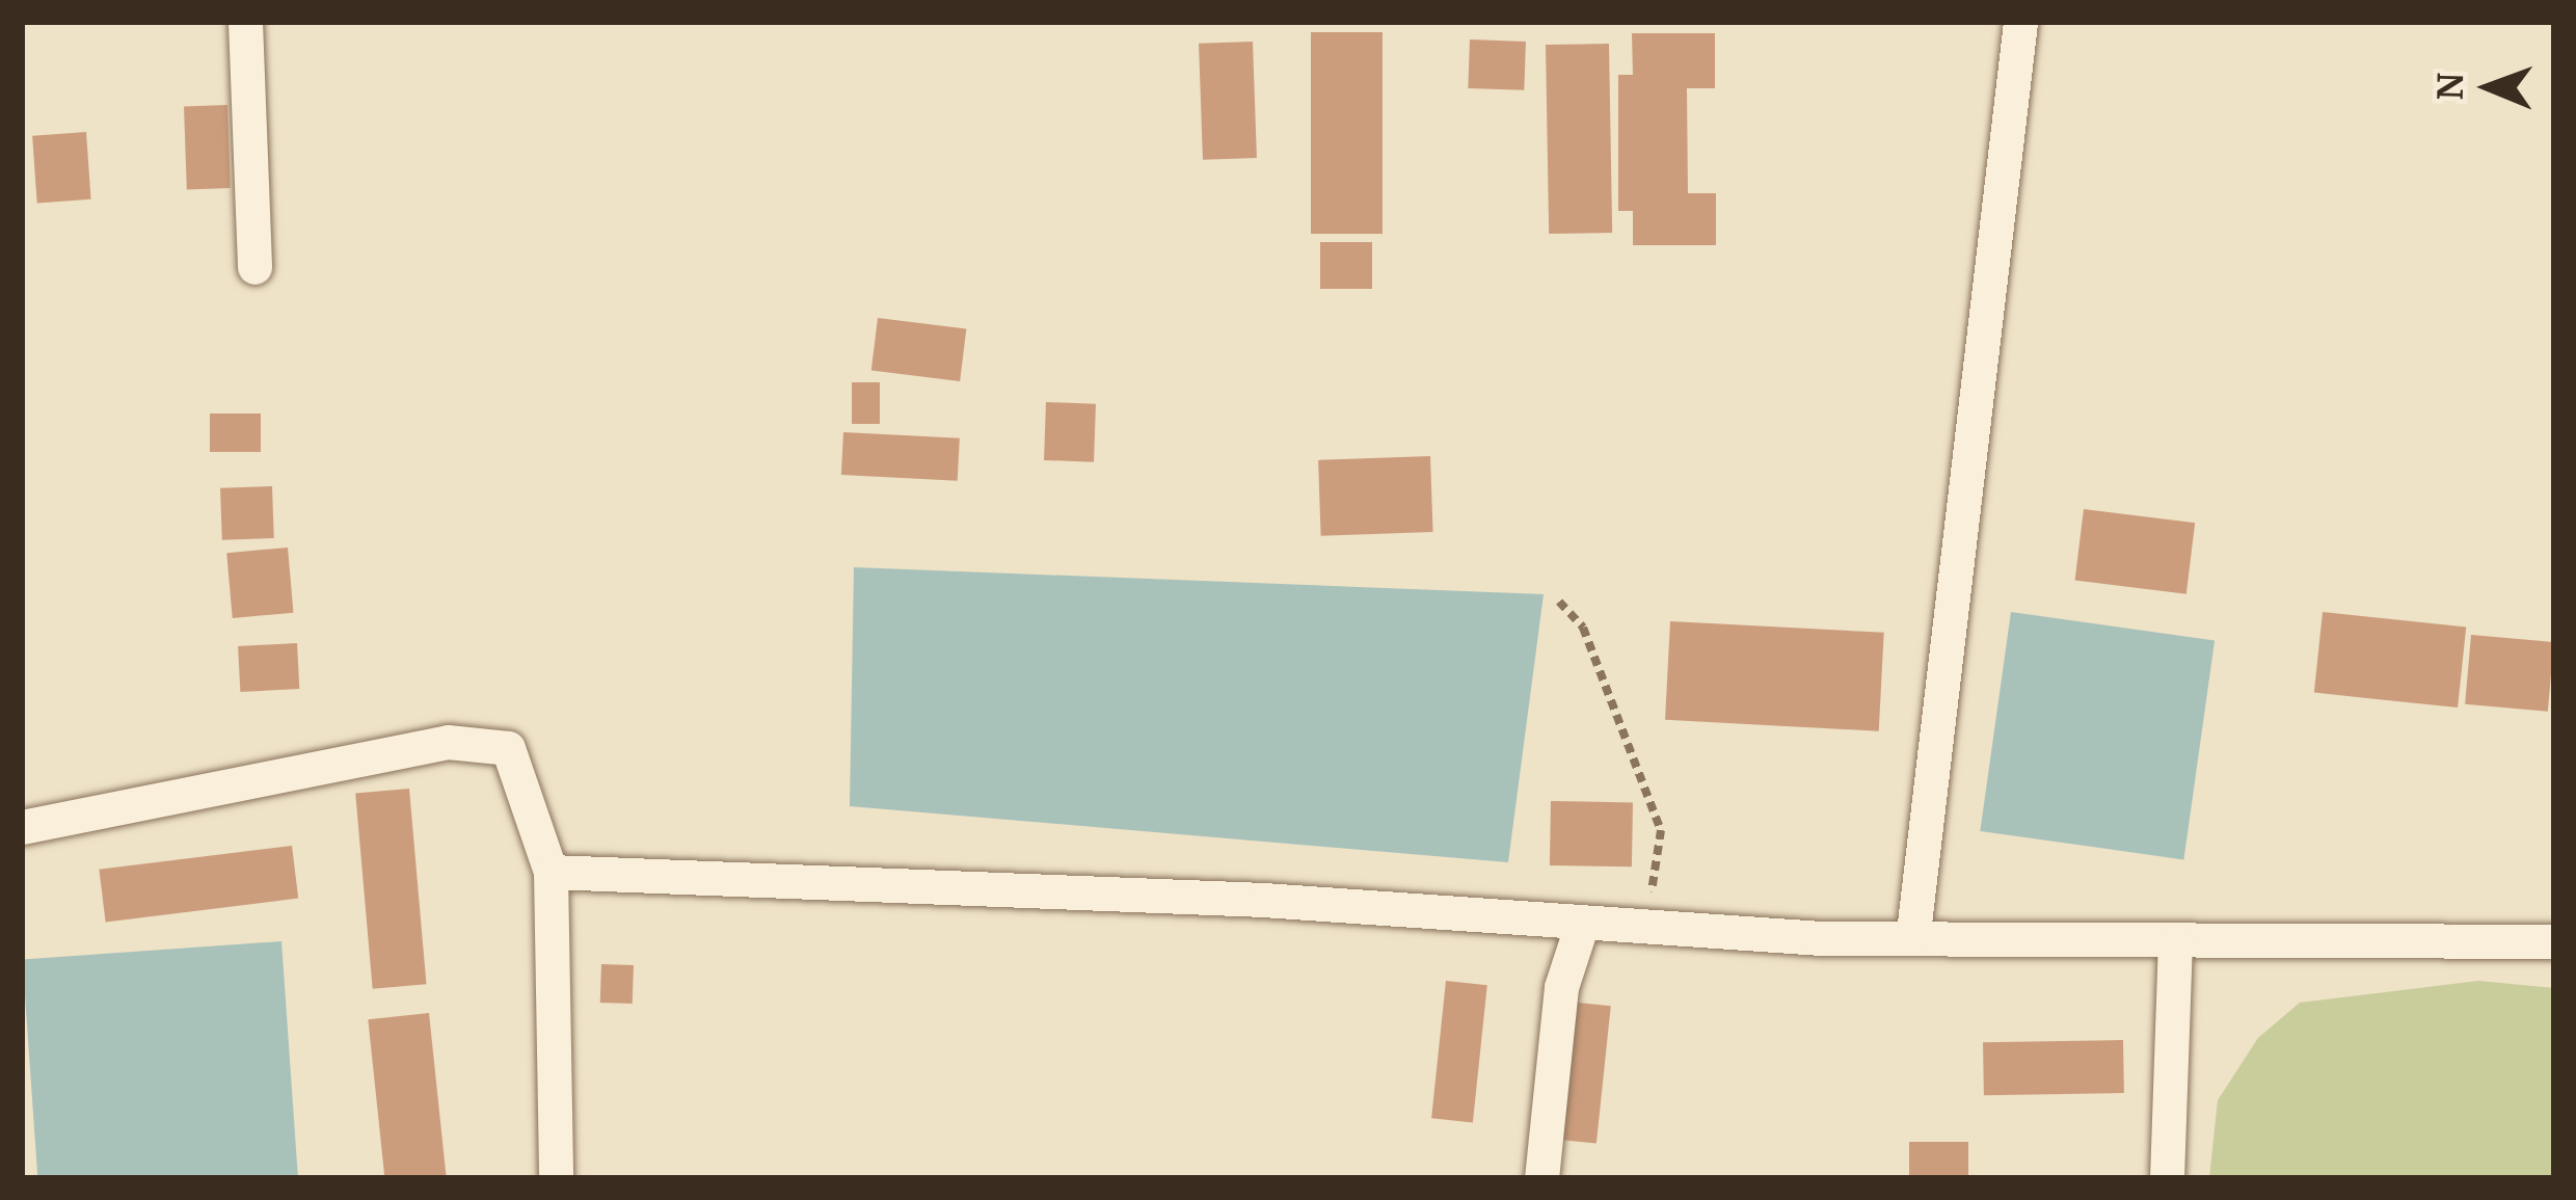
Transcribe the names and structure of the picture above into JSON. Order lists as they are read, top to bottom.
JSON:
{
  "north": "left"
}
